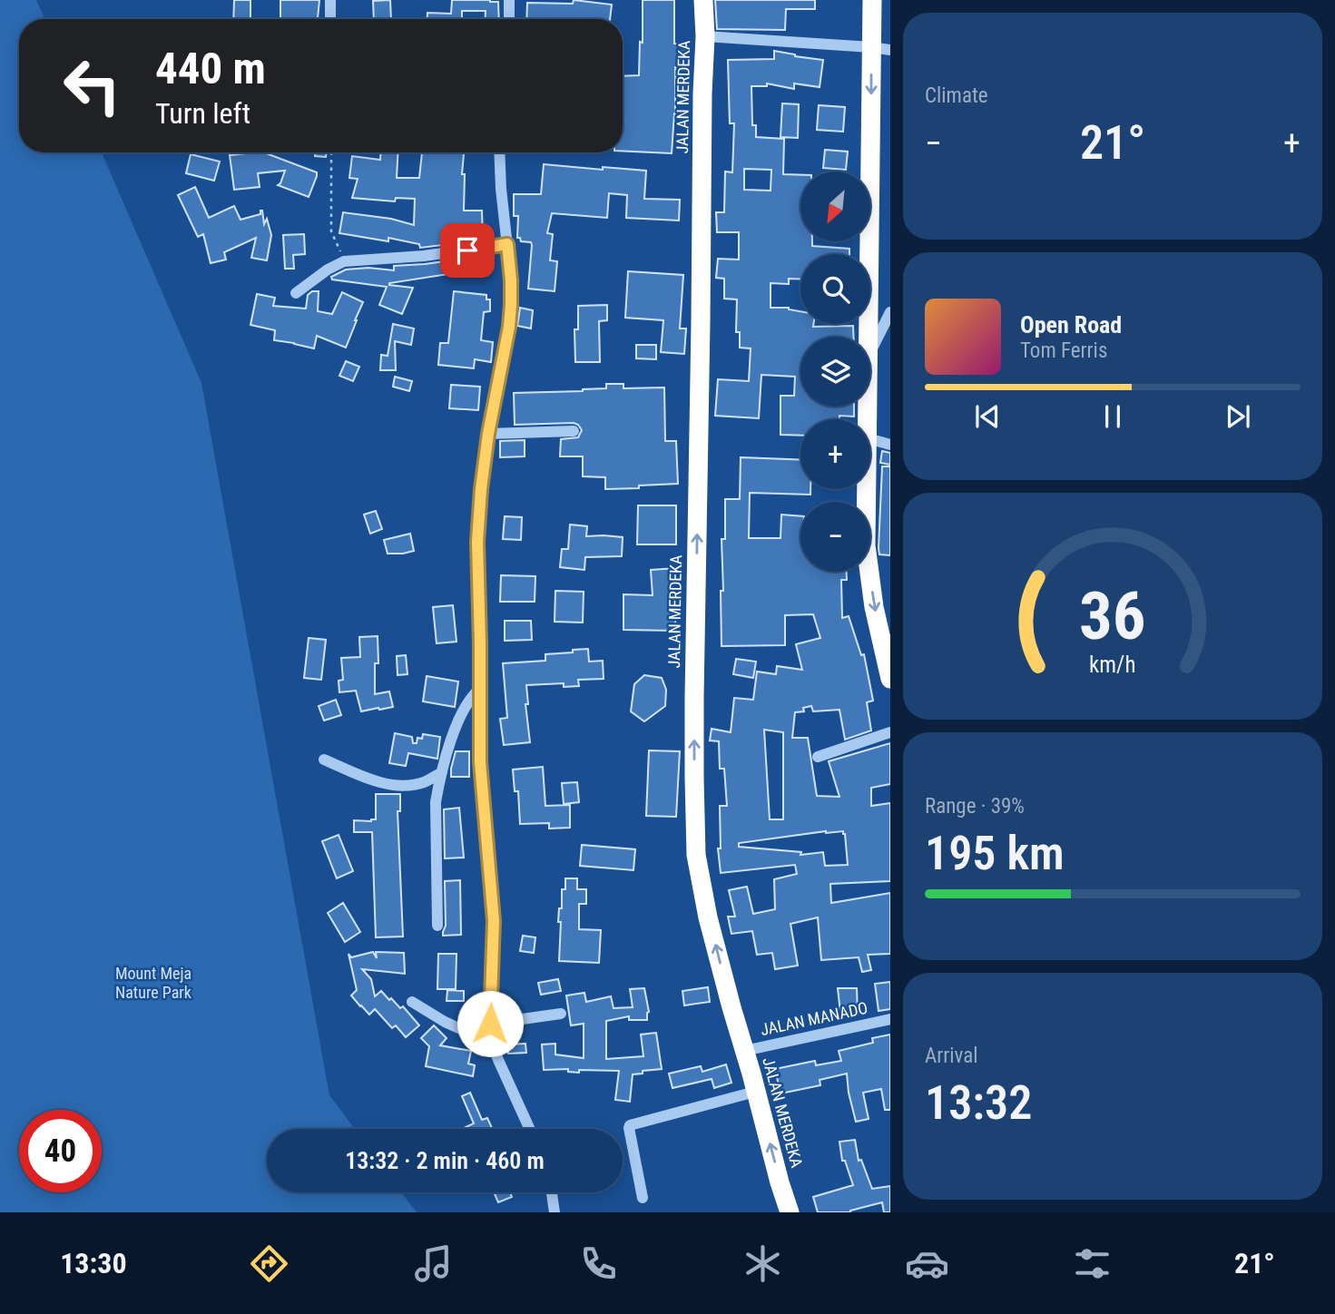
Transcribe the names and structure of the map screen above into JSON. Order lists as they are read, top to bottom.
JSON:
{
  "streets": {
    "highway": ["JALAN MERDEKA"],
    "street": ["JALAN MANADO"]
  },
  "crossings": [
    ["JALAN MERDEKA", "JALAN MANADO"]
  ],
  "one_way": ["JALAN MERDEKA"],
  "parks": ["Mount Meja Nature Park"],
  "north": "bottom left",
  "page": {
    "tile": [
      "Climate",
      ["Range · 39%", "195 km"],
      ["Arrival", "13:32"]
    ],
    "turn": ["440 m", "Turn left"],
    "heat": ["−", "21°", "+"],
    "map_buttons": ["+", "−"],
    "song": ["Open Road", "Tom Ferris"],
    "limit": "40",
    "trip": "13:32 · 2 min · 460 m",
    "tabs": ["13:30", "21°"],
    "gauge": ["36", "km/h"]
  }
}
